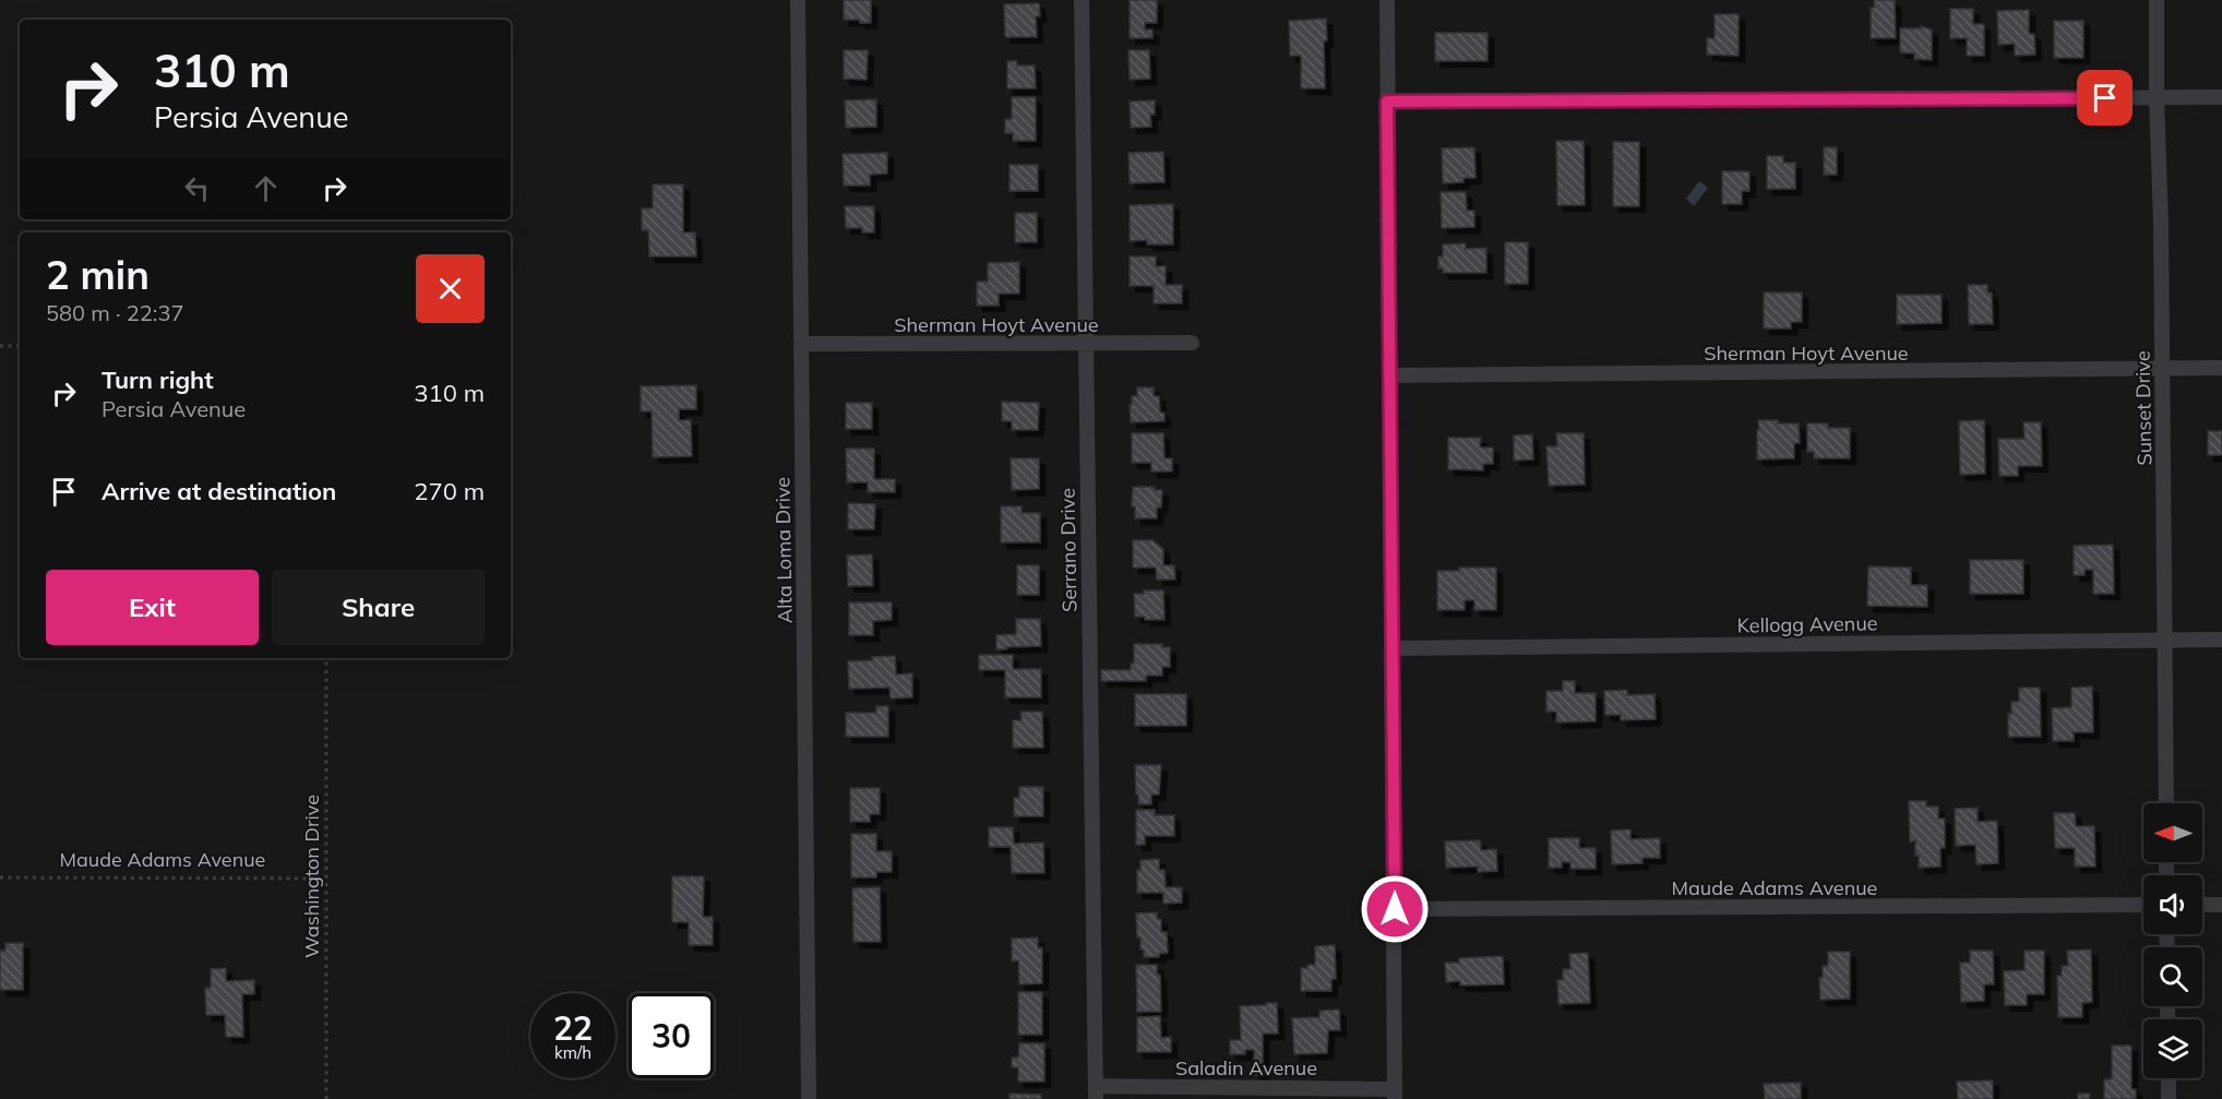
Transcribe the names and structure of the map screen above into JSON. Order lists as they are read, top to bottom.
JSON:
{
  "streets": {
    "street": [
      "Sherman Hoyt Avenue",
      "Sunset Drive",
      "Alta Loma Drive",
      "Serrano Drive",
      "Kellogg Avenue",
      "Maude Adams Avenue",
      "Saladin Avenue"
    ],
    "path": ["Washington Drive"]
  },
  "crossings": [
    ["Sherman Hoyt Avenue", "Sunset Drive"],
    ["Sherman Hoyt Avenue", "Alta Loma Drive"],
    ["Sherman Hoyt Avenue", "Serrano Drive"],
    ["Sunset Drive", "Kellogg Avenue"],
    ["Serrano Drive", "Saladin Avenue"],
    ["Maude Adams Avenue", "Washington Drive"]
  ],
  "north": "left",
  "page": {
    "turn": ["310 m", "Persia Avenue"],
    "heading": ["2 min", "580 m · 22:37"],
    "list": [
      {
        "name": "Turn right",
        "note": "Persia Avenue",
        "value": "310 m"
      },
      {
        "name": "Arrive at destination",
        "value": "270 m"
      }
    ],
    "buttons": ["Exit", "Share"],
    "speed": "22 km/h",
    "limit": "30"
  }
}
